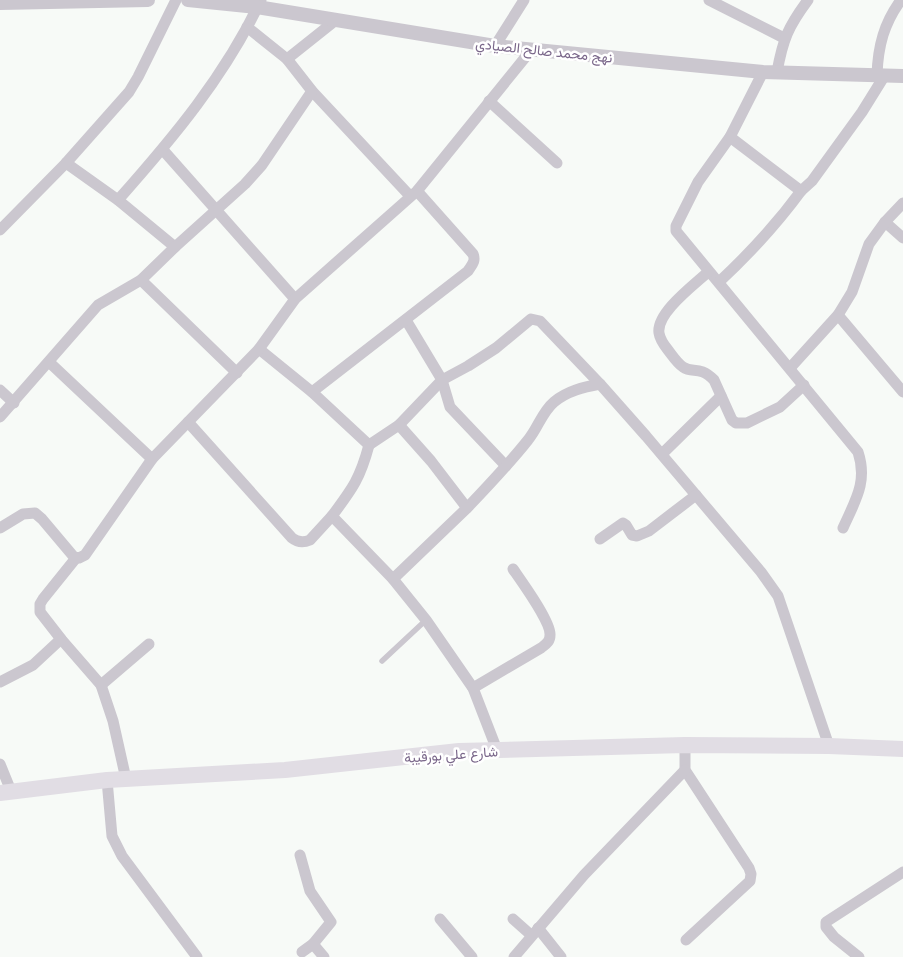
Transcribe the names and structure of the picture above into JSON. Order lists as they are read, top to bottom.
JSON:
{
  "streets": {
    "main road": ["شارع علي بورقيبة"],
    "street": ["نهج محمد صالح الصيادي"]
  }
}
